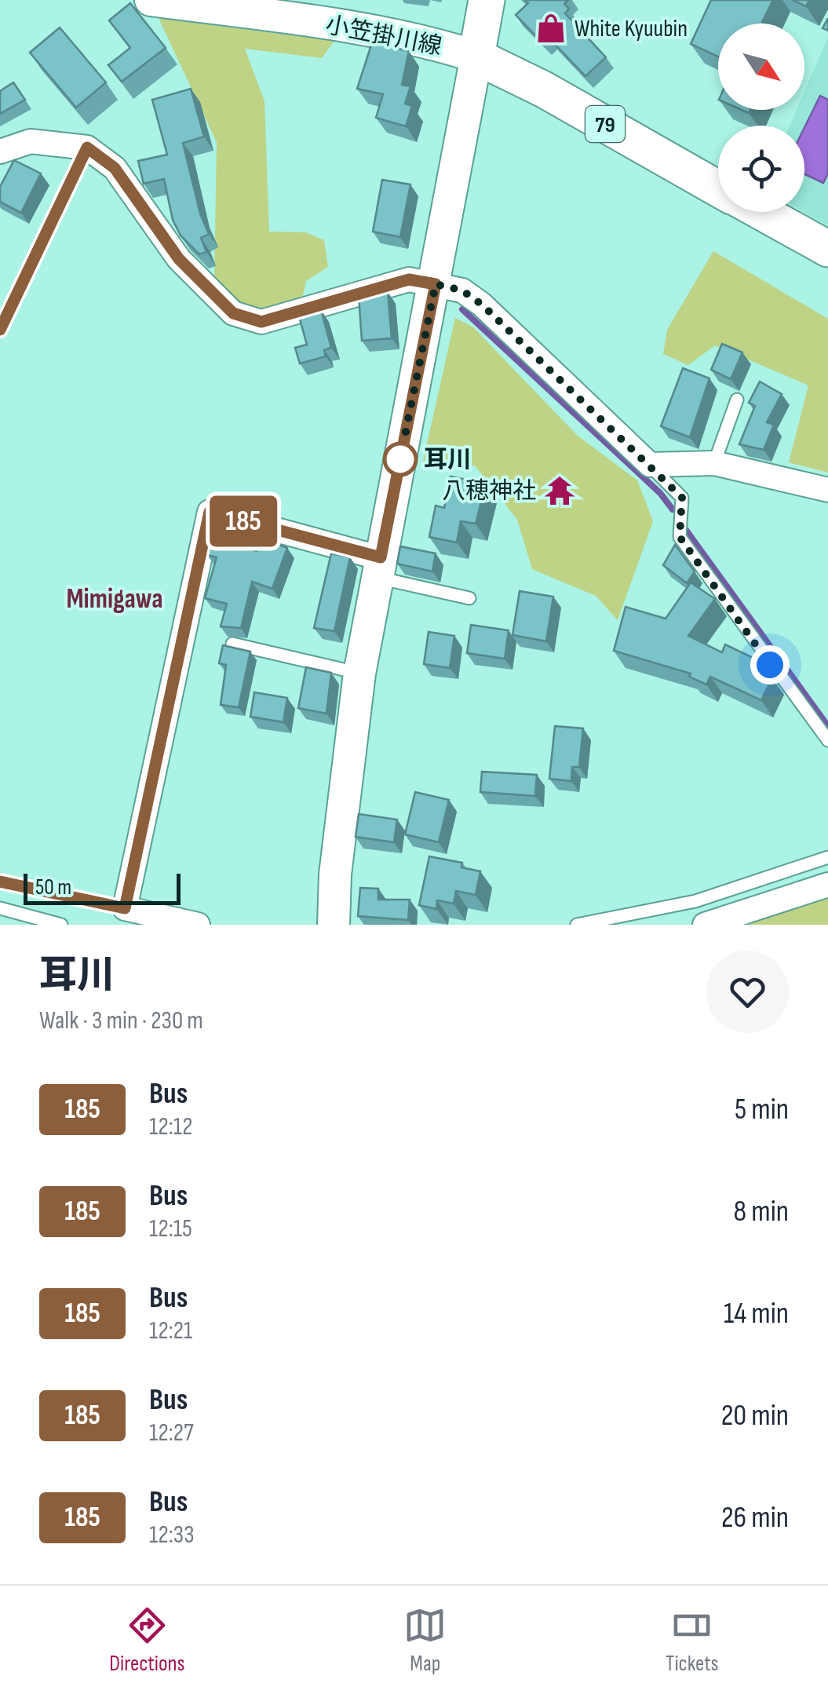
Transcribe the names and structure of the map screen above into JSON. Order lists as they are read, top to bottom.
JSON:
{
  "streets": {
    "main road": ["79"],
    "street": ["小笠掛川線"]
  },
  "crossings": [
    ["小笠掛川線", "79"]
  ],
  "districts": ["Mimigawa"],
  "places": {
    "shop": ["White Kyuubin"],
    "other": ["耳川"],
    "temple": ["八穂神社"]
  },
  "lines": ["bus line 185"],
  "scale_bar": "50 m",
  "north": "bottom right",
  "page": {
    "on_map": "185",
    "scale": "50 m",
    "heading": ["耳川", "Walk · 3 min · 230 m"],
    "list": [
      {
        "mark": "185",
        "name": "Bus",
        "note": "12:12",
        "value": "5 min"
      },
      {
        "mark": "185",
        "name": "Bus",
        "note": "12:15",
        "value": "8 min"
      },
      {
        "mark": "185",
        "name": "Bus",
        "note": "12:21",
        "value": "14 min"
      },
      {
        "mark": "185",
        "name": "Bus",
        "note": "12:27",
        "value": "20 min"
      },
      {
        "mark": "185",
        "name": "Bus",
        "note": "12:33",
        "value": "26 min"
      }
    ],
    "tabs": ["Directions", "Map", "Tickets"]
  }
}
